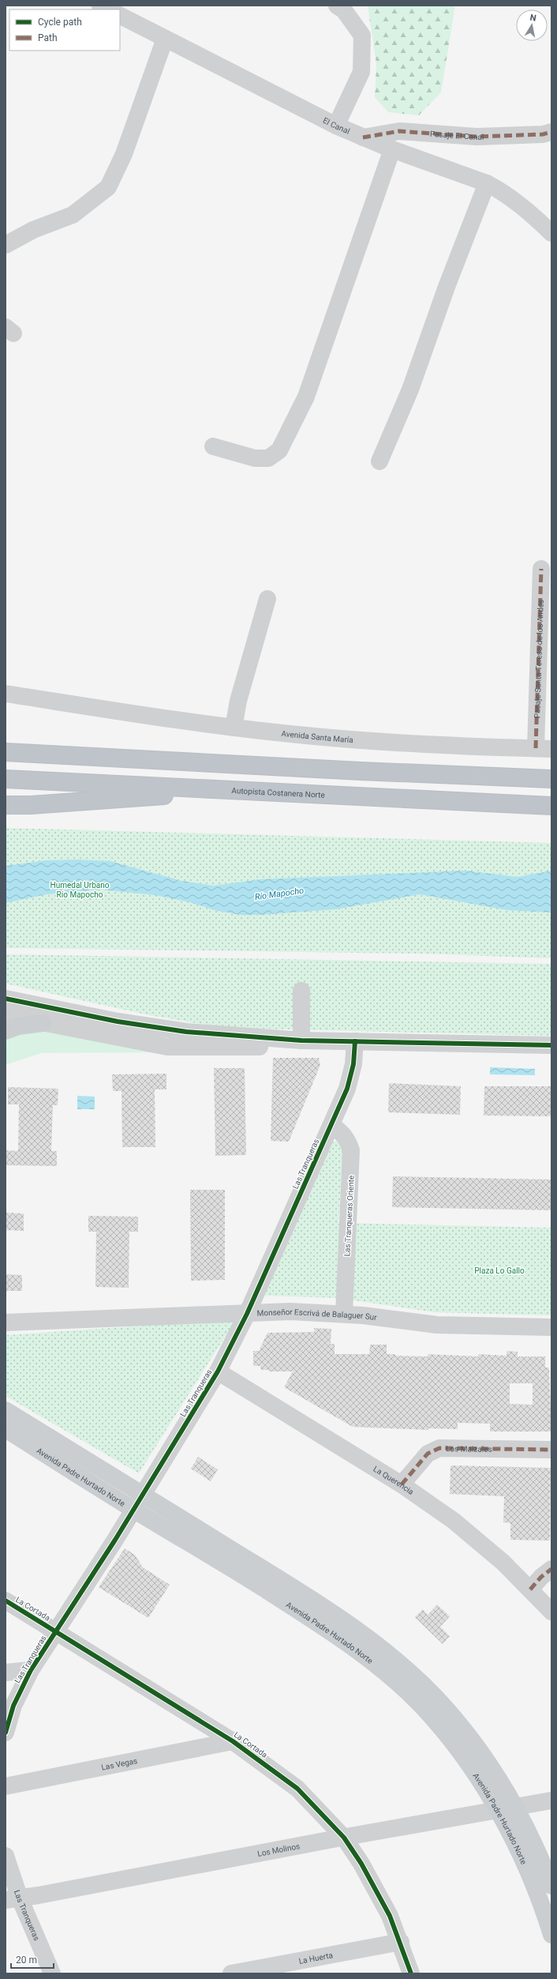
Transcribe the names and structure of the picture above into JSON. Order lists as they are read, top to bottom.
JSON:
{
  "streets": {
    "highway": ["Autopista Costanera Norte"],
    "main road": ["Avenida Padre Hurtado Norte"],
    "street": [
      "El Canal",
      "Pasaje El Canal",
      "Pasaje Santa Teresa de los Andes",
      "Avenida Santa María",
      "Las Tranqueras",
      "Las Tranqueras Oriente",
      "Monseñor Escrivá de Balaguer Sur",
      "Los Maizales",
      "La Querencia",
      "La Cortada",
      "Las Vegas",
      "Los Molinos",
      "La Huerta"
    ]
  },
  "crossings": [
    ["El Canal", "Pasaje El Canal"],
    ["Pasaje Santa Teresa de los Andes", "Avenida Santa María"],
    ["Las Tranqueras", "Las Tranqueras Oriente"],
    ["Las Tranqueras", "Monseñor Escrivá de Balaguer Sur"],
    ["Las Tranqueras", "Avenida Padre Hurtado Norte"],
    ["Las Tranqueras", "La Querencia"],
    ["Las Tranqueras", "La Cortada"],
    ["Las Tranqueras", "Los Molinos"],
    ["Las Tranqueras Oriente", "Monseñor Escrivá de Balaguer Sur"],
    ["Los Maizales", "La Querencia"],
    ["Avenida Padre Hurtado Norte", "Los Molinos"],
    ["La Cortada", "Las Vegas"],
    ["La Cortada", "Los Molinos"],
    ["La Cortada", "La Huerta"]
  ],
  "water": ["Río Mapocho"],
  "parks": ["Humedal Urbano Río Mapocho", "Plaza Lo Gallo"],
  "legend": ["Cycle path", "Path"],
  "scale_bar": "20 m",
  "north": "top"
}
